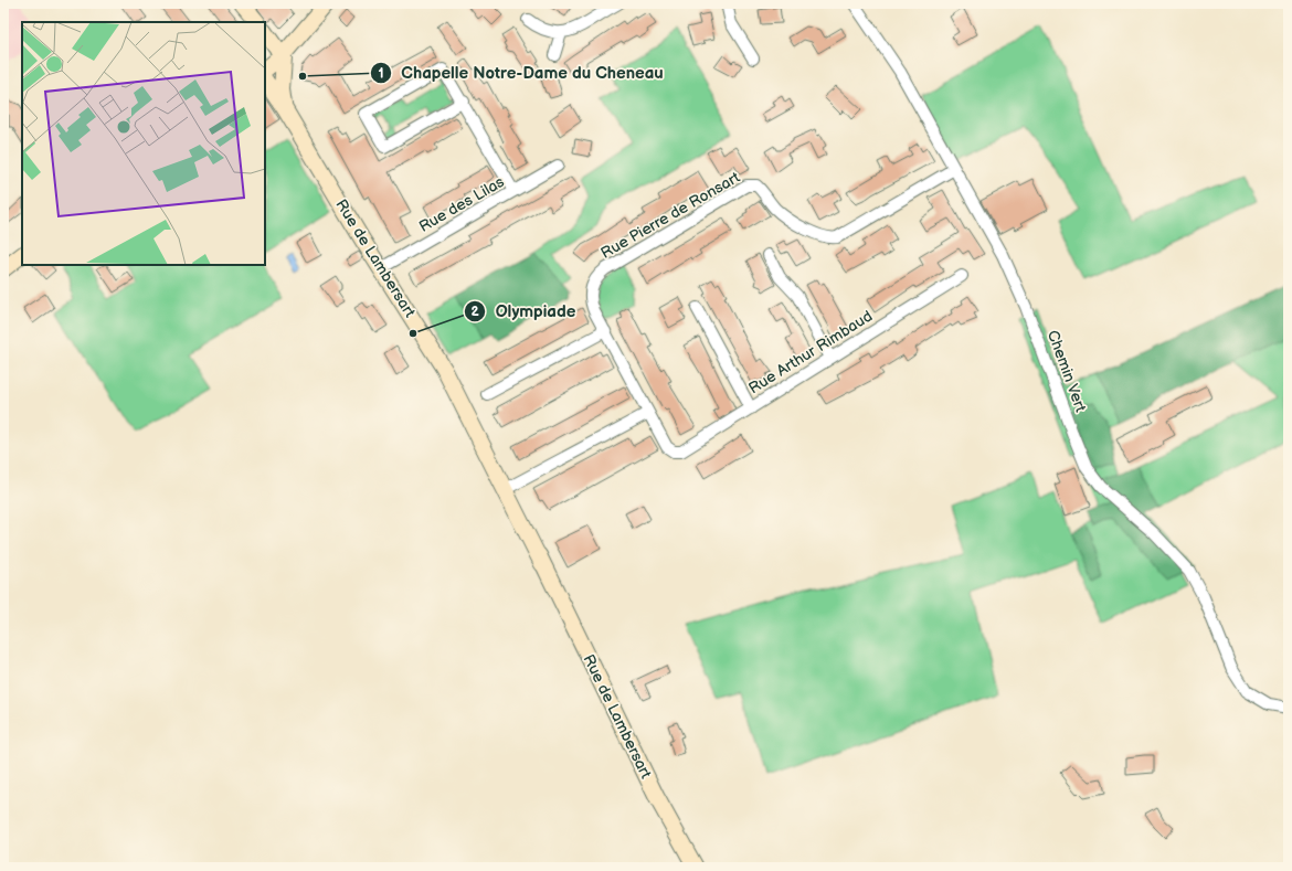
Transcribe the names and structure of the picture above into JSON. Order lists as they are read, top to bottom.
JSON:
{
  "streets": {
    "main road": ["Rue de Lambersart"],
    "street": [
      "Rue des Lilas",
      "Rue Pierre de Ronsart",
      "Rue Arthur Rimbaud",
      "Chemin Vert"
    ]
  },
  "crossings": [
    ["Rue des Lilas", "Rue de Lambersart"],
    ["Rue Pierre de Ronsart", "Rue Arthur Rimbaud"],
    ["Rue Pierre de Ronsart", "Chemin Vert"]
  ],
  "places": ["Chapelle Notre-Dame du Cheneau", "Olympiade"]
}
